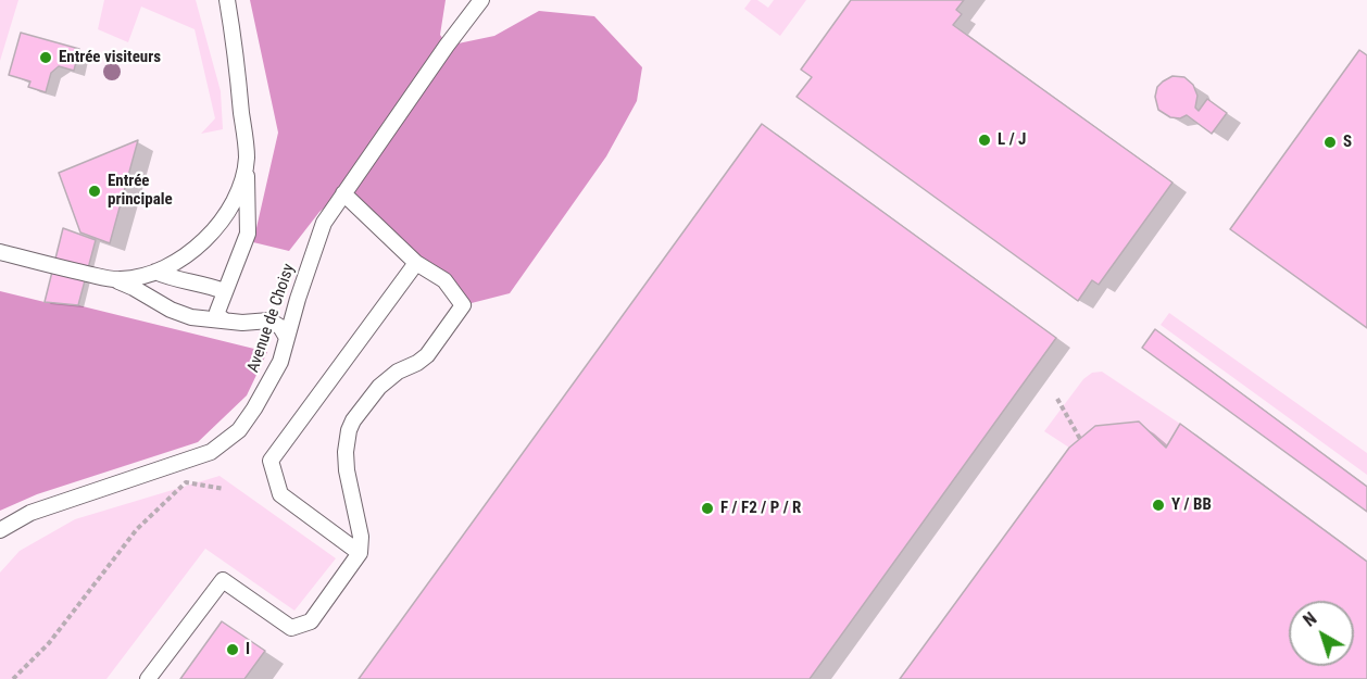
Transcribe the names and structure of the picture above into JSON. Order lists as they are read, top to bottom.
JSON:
{
  "streets": {
    "lane": ["Avenue de Choisy"]
  },
  "places": [
    "Entrée visiteurs",
    "L / J",
    "S",
    "Entrée principale",
    "Y / BB",
    "F / F2 / P / R",
    "I"
  ],
  "north": "top left"
}
